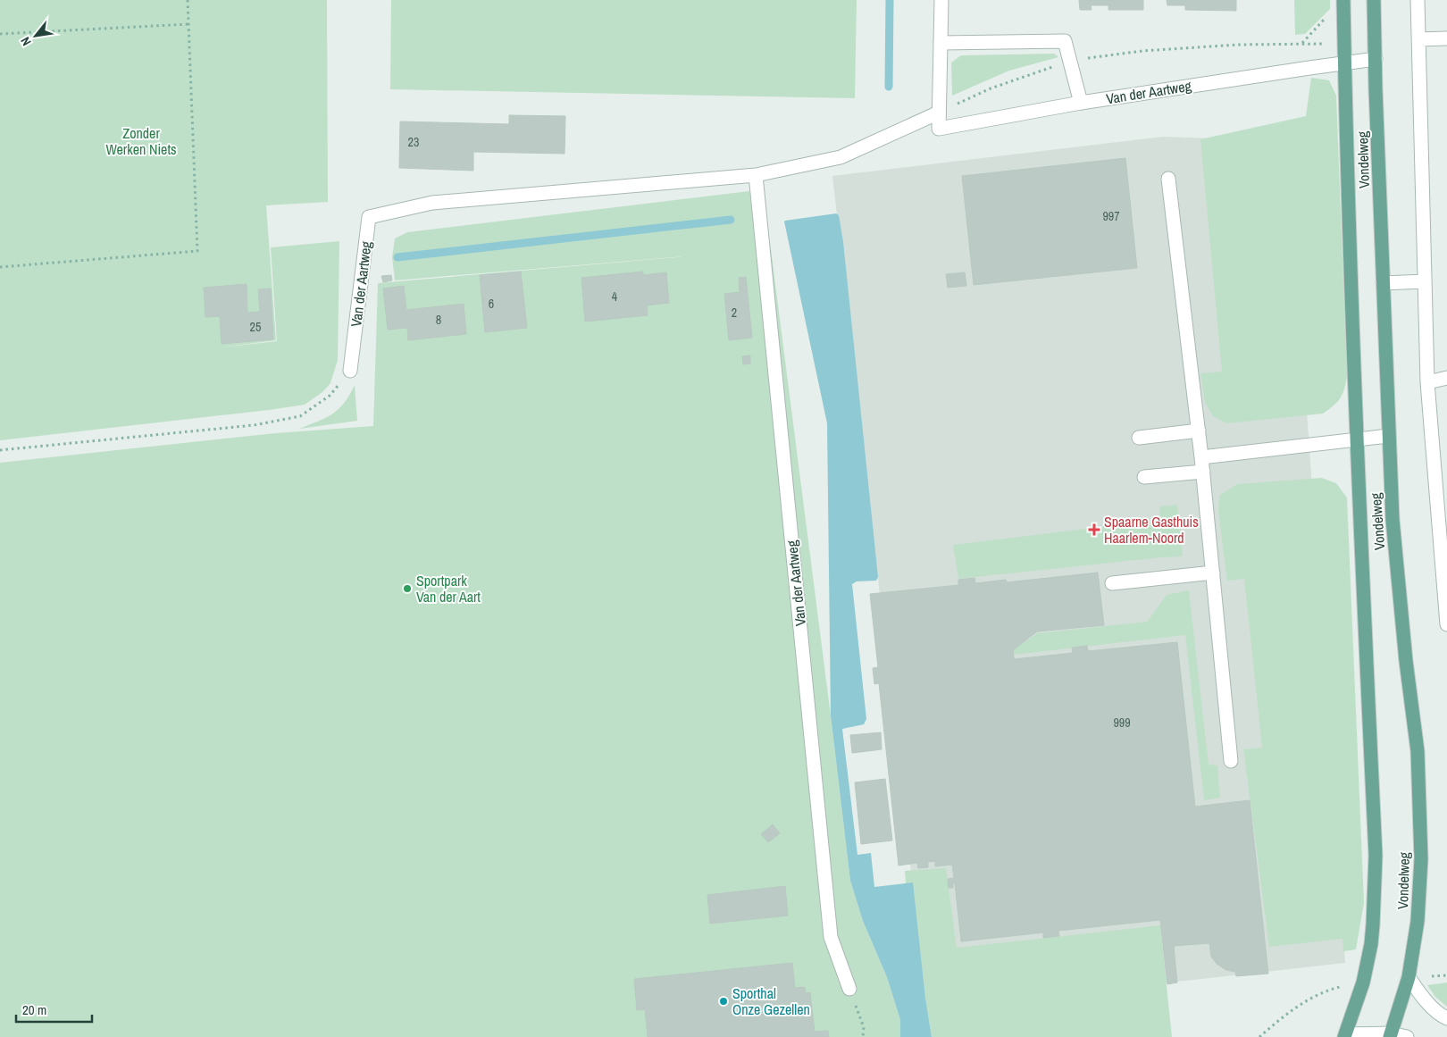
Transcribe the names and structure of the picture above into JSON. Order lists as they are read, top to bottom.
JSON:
{
  "streets": {
    "main road": ["Vondelweg"],
    "street": ["Van der Aartweg"]
  },
  "crossings": [
    ["Van der Aartweg", "Vondelweg"]
  ],
  "parks": ["Zonder Werken Niets"],
  "places": {
    "health": ["Spaarne Gasthuis Haarlem-Noord"],
    "other": ["Sportpark Van der Aart", "Sporthal Onze Gezellen"]
  },
  "house_numbers": [
    "23",
    "997",
    "4",
    "6",
    "2",
    "8",
    "25",
    "999"
  ],
  "scale_bar": "20 m",
  "north": "bottom left"
}
